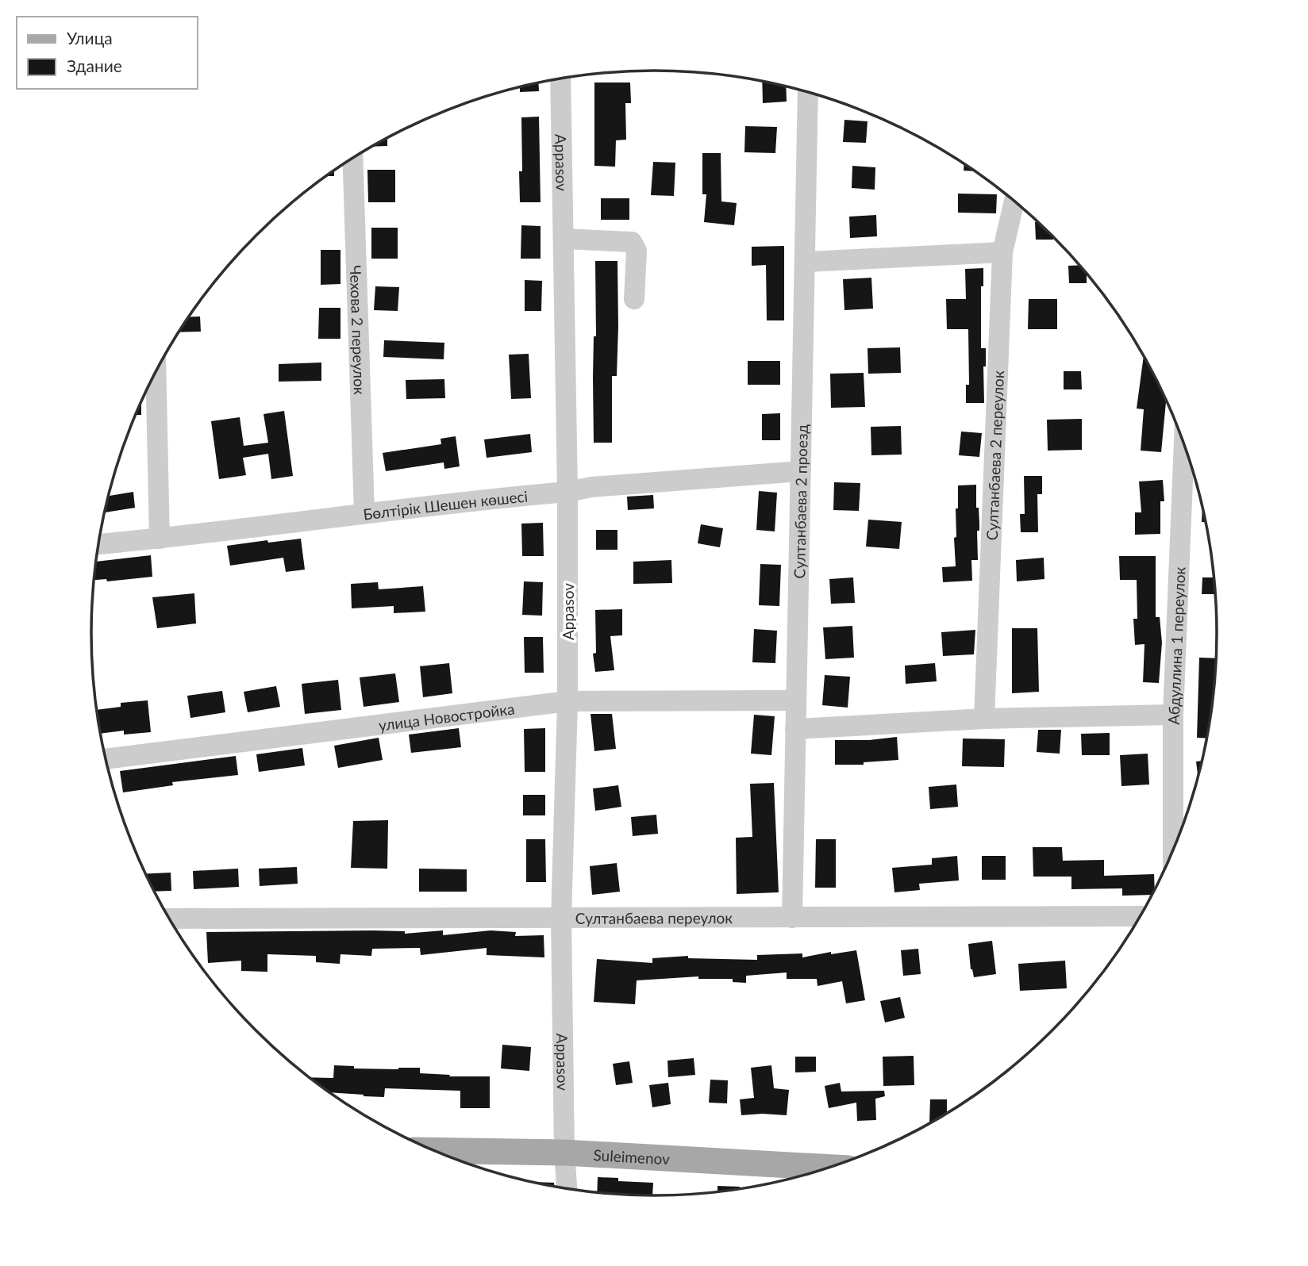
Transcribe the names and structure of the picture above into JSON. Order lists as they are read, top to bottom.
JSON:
{
  "streets": {
    "main road": ["Suleimenov"],
    "street": [
      "Appasov",
      "Чехова 2 переулок",
      "Султанбаева 2 переулок",
      "Султанбаева 2 проезд",
      "Бөлтірік Шешен көшесі",
      "Абдуллина 1 переулок",
      "улица Новостройка",
      "Султанбаева переулок"
    ]
  },
  "crossings": [
    ["Appasov", "Бөлтірік Шешен көшесі"],
    ["Appasov", "улица Новостройка"],
    ["Appasov", "Султанбаева переулок"],
    ["Appasov", "Suleimenov"],
    ["Чехова 2 переулок", "Бөлтірік Шешен көшесі"],
    ["Султанбаева 2 проезд", "Бөлтірік Шешен көшесі"],
    ["Султанбаева 2 проезд", "улица Новостройка"],
    ["Султанбаева 2 проезд", "Султанбаева переулок"]
  ],
  "legend": ["Улица", "Здание"]
}
